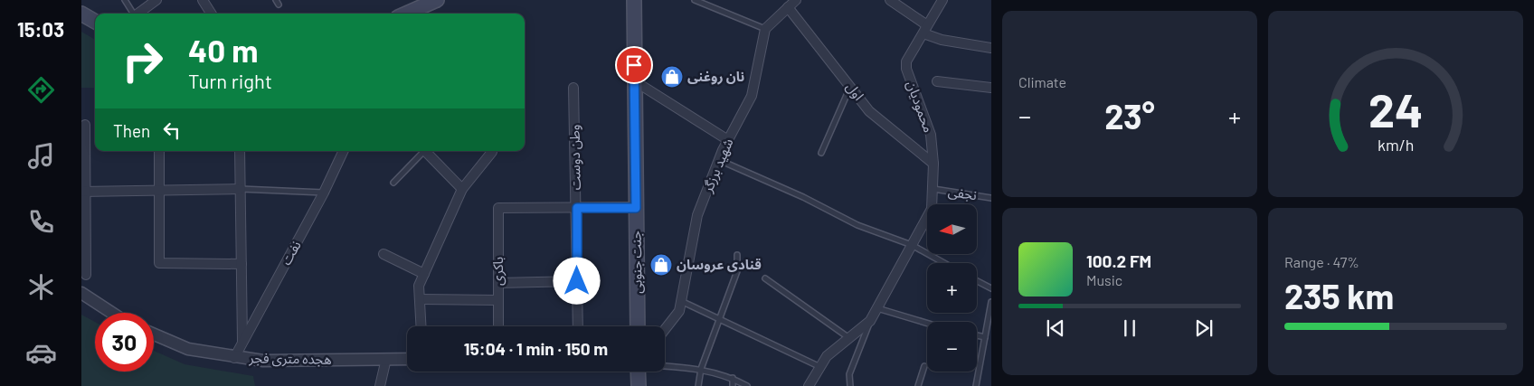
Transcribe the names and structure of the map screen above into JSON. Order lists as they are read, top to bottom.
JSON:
{
  "streets": {
    "main road": ["جنت جنوبی"],
    "street": [
      "اول",
      "محمودیان",
      "وطن دوست",
      "شهید برزگر",
      "نفت",
      "باکری",
      "هجده متری فجر"
    ],
    "lane": ["نجفی"]
  },
  "crossings": [
    ["اول", "محمودیان"],
    ["محمودیان", "نجفی"],
    ["وطن دوست", "باکری"],
    ["نفت", "هجده متری فجر"]
  ],
  "places": {
    "shop": ["نان روغنی", "قنادی عروسان"]
  },
  "north": "left",
  "page": {
    "tabs": "15:03",
    "tile": [
      "Climate",
      ["Range · 47%", "235 km"]
    ],
    "turn": ["40 m", "Turn right"],
    "heat": ["−", "23°", "+"],
    "then": "Then",
    "map_buttons": ["+", "−"],
    "song": ["100.2 FM", "Music"],
    "limit": "30",
    "trip": "15:04 · 1 min · 150 m",
    "gauge": ["24", "km/h"]
  }
}
